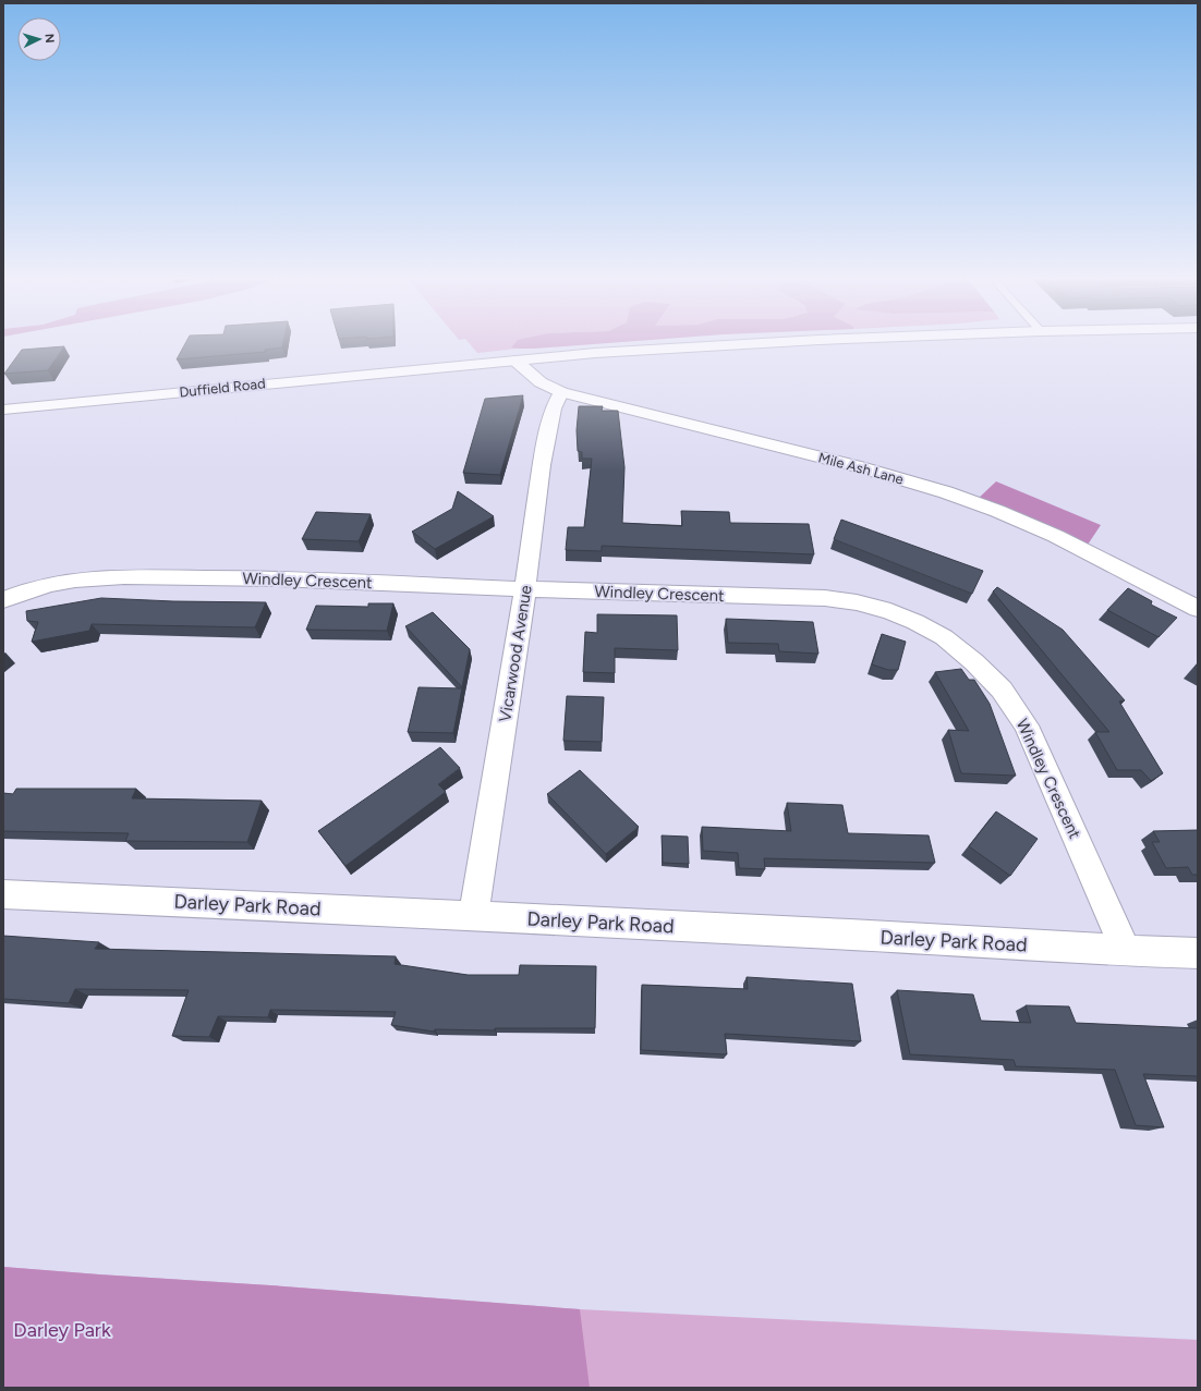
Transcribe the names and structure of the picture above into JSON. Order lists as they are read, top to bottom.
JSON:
{
  "streets": {
    "street": [
      "Duffield Road",
      "Mile Ash Lane",
      "Windley Crescent",
      "Vicarwood Avenue",
      "Darley Park Road"
    ]
  },
  "crossings": [
    ["Duffield Road", "Mile Ash Lane"],
    ["Mile Ash Lane", "Vicarwood Avenue"],
    ["Windley Crescent", "Vicarwood Avenue"],
    ["Windley Crescent", "Darley Park Road"],
    ["Vicarwood Avenue", "Darley Park Road"]
  ],
  "parks": ["Darley Park"],
  "north": "right"
}
